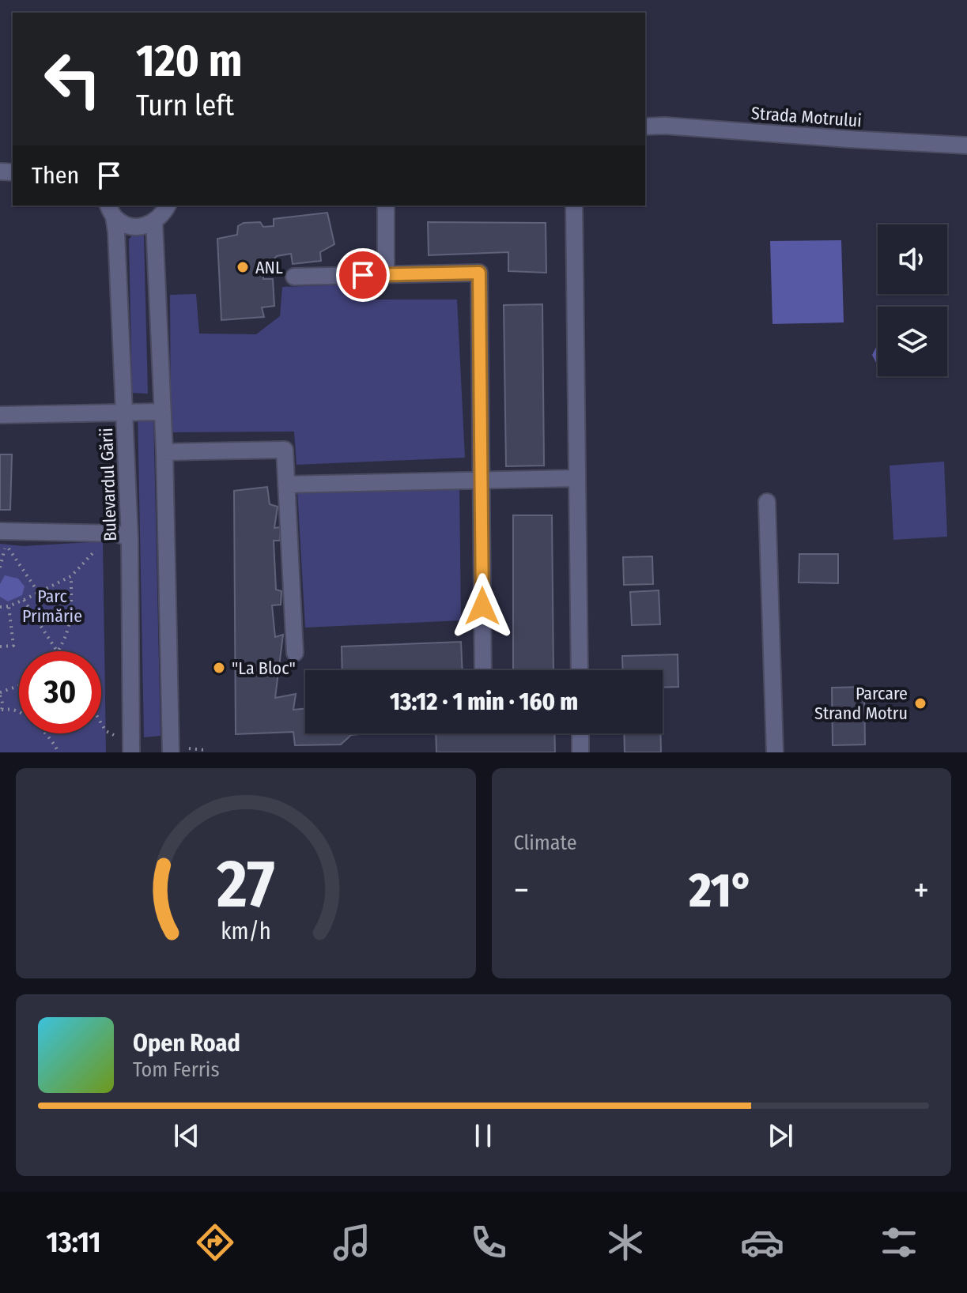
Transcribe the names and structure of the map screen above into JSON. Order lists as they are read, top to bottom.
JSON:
{
  "streets": {
    "street": ["Strada Motrului", "Bulevardul Gării"]
  },
  "parks": ["Parc Primărie"],
  "places": ["ANL", "\"La Bloc\"", "Parcare Strand Motru"],
  "page": {
    "turn": ["120 m", "Turn left"],
    "then": "Then",
    "limit": "30",
    "trip": "13:12 · 1 min · 160 m",
    "tile": "Climate",
    "heat": ["−", "21°", "+"],
    "song": ["Open Road", "Tom Ferris"],
    "tabs": "13:11",
    "gauge": ["27", "km/h"]
  }
}
